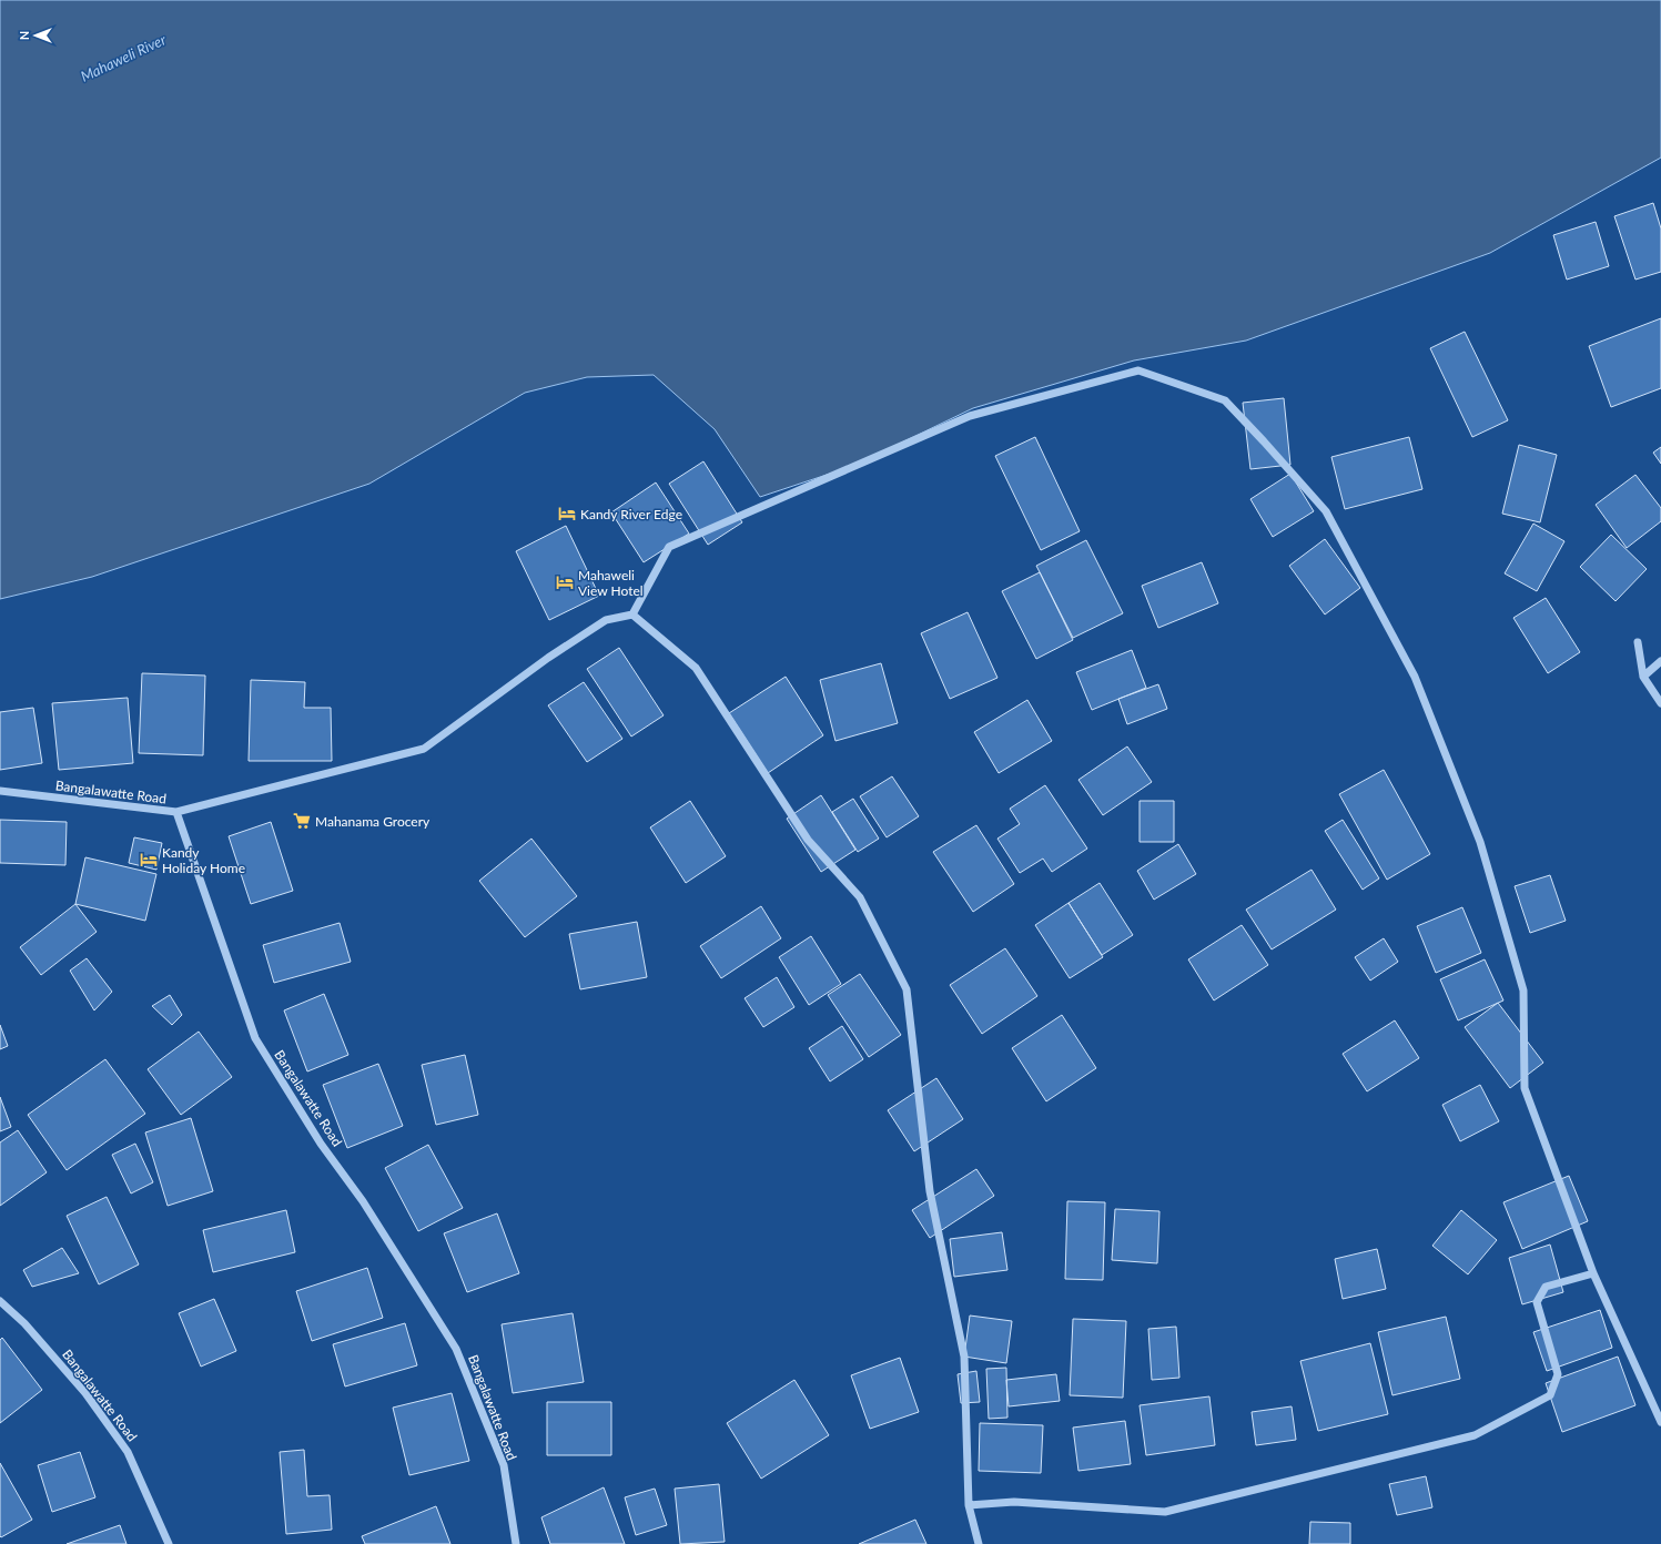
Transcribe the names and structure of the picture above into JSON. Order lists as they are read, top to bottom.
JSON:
{
  "streets": {
    "street": ["Bangalawatte Road"]
  },
  "water": ["Mahaweli River"],
  "places": {
    "hotel": ["Kandy River Edge", "Mahaweli View Hotel", "Kandy Holiday Home"],
    "supermarket": ["Mahanama Grocery"]
  },
  "north": "left"
}
